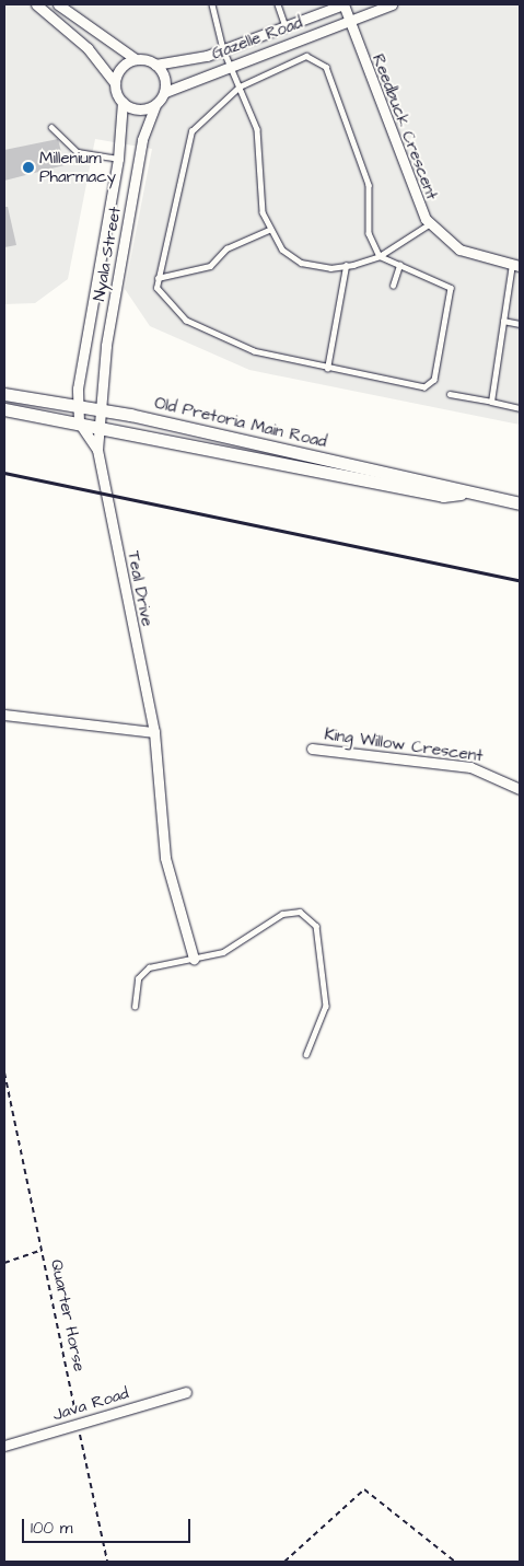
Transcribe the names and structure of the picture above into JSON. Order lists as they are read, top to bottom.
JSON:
{
  "streets": {
    "main road": ["Old Pretoria Main Road"],
    "street": [
      "Gazelle Road",
      "Reedbuck Crescent",
      "Nyala Street",
      "Teal Drive",
      "King Willow Crescent",
      "Java Road"
    ],
    "path": ["Quarter Horse"]
  },
  "crossings": [
    ["Gazelle Road", "Reedbuck Crescent"],
    ["Gazelle Road", "Nyala Street"],
    ["Nyala Street", "Old Pretoria Main Road"],
    ["Nyala Street", "Teal Drive"],
    ["Old Pretoria Main Road", "Teal Drive"],
    ["Quarter Horse", "Java Road"]
  ],
  "places": ["Millenium Pharmacy"],
  "scale_bar": "100 m"
}
